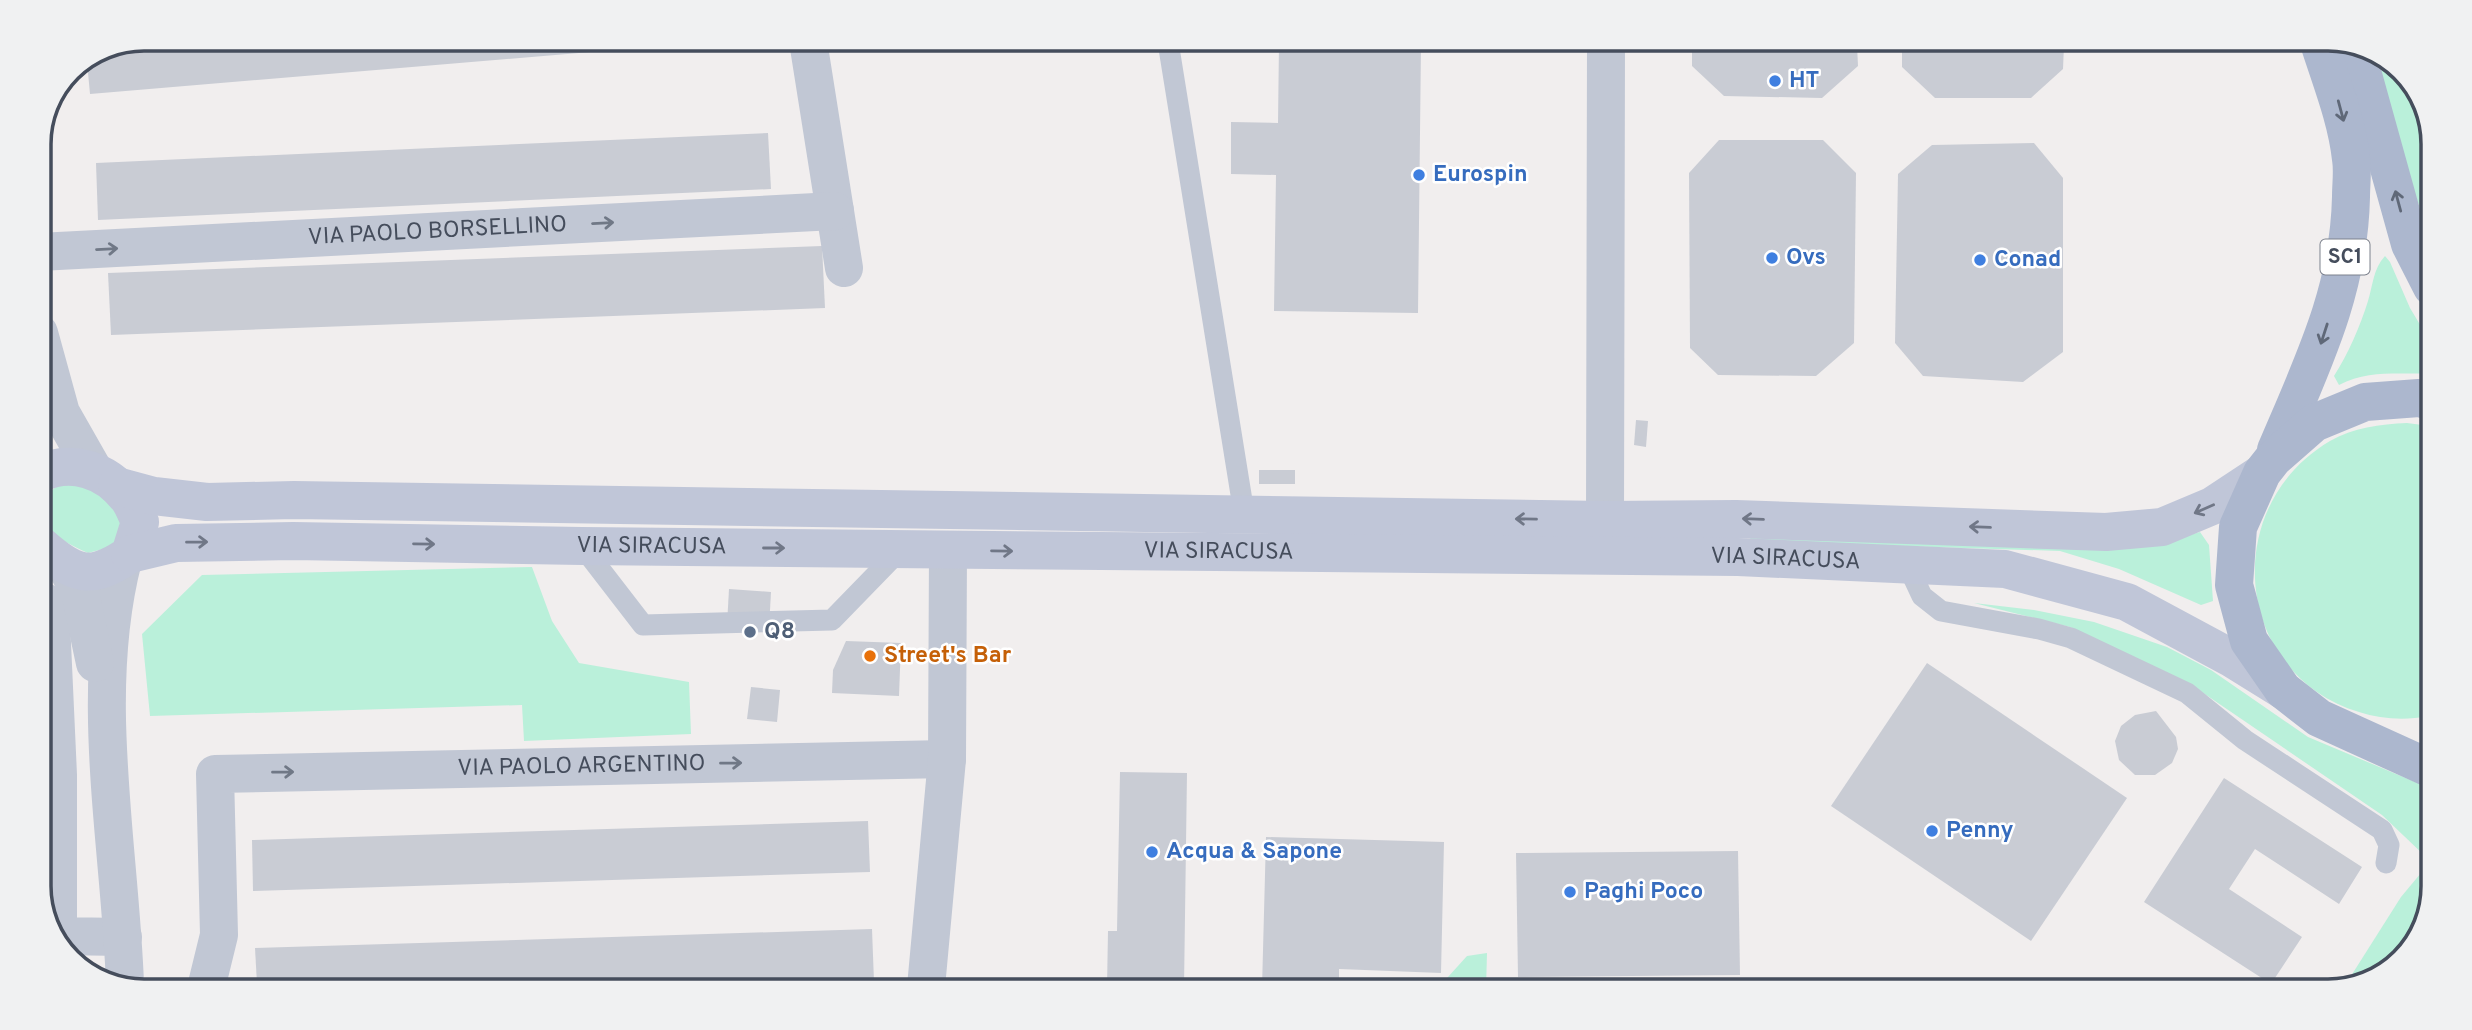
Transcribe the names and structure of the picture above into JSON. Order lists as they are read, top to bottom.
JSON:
{
  "streets": {
    "main road": ["SC1", "VIA SIRACUSA"],
    "street": ["VIA PAOLO BORSELLINO", "VIA PAOLO ARGENTINO"]
  },
  "crossings": [
    ["SC1", "VIA SIRACUSA"]
  ],
  "one_way": ["VIA PAOLO BORSELLINO", "VIA PAOLO ARGENTINO"],
  "places": [
    "HT",
    "Eurospin",
    "Ovs",
    "Conad",
    "Q8",
    "Street's Bar",
    "Penny",
    "Acqua & Sapone",
    "Paghi Poco"
  ]
}
